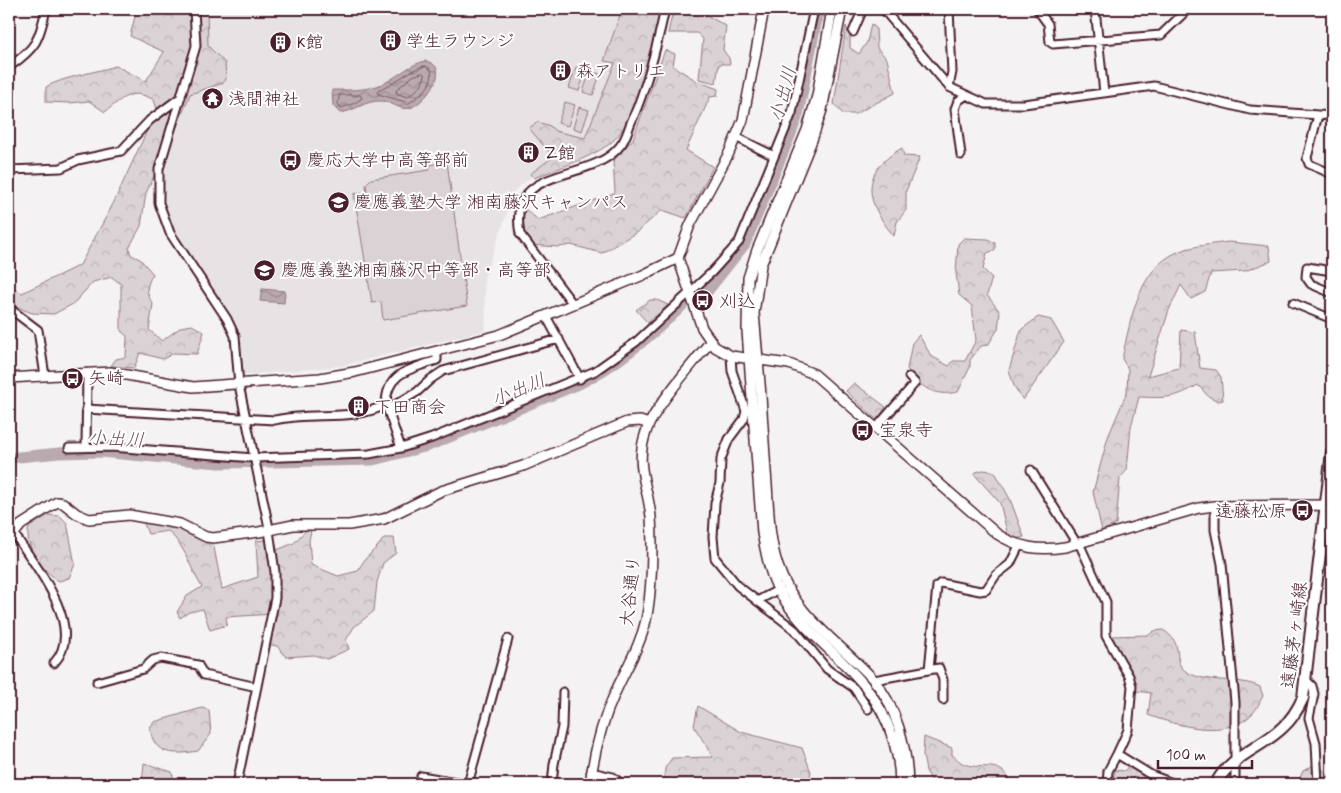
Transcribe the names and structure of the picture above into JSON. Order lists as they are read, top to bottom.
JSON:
{
  "streets": {
    "main road": ["遠藤茅ヶ崎線"],
    "street": ["大谷通り"]
  },
  "water": ["小出川"],
  "places": {
    "building": [
      "学生ラウンジ",
      "κ館",
      "森アトリエ",
      "Ζ館",
      "下田商会"
    ],
    "temple": ["浅間神社"],
    "bus stop": [
      "慶応大学中高等部前",
      "刈込",
      "矢崎",
      "宝泉寺",
      "遠藤松原"
    ],
    "school or university": ["慶應義塾大学 湘南藤沢キャンパス", "慶應義塾湘南藤沢中等部・高等部"]
  },
  "scale_bar": "100 m"
}
